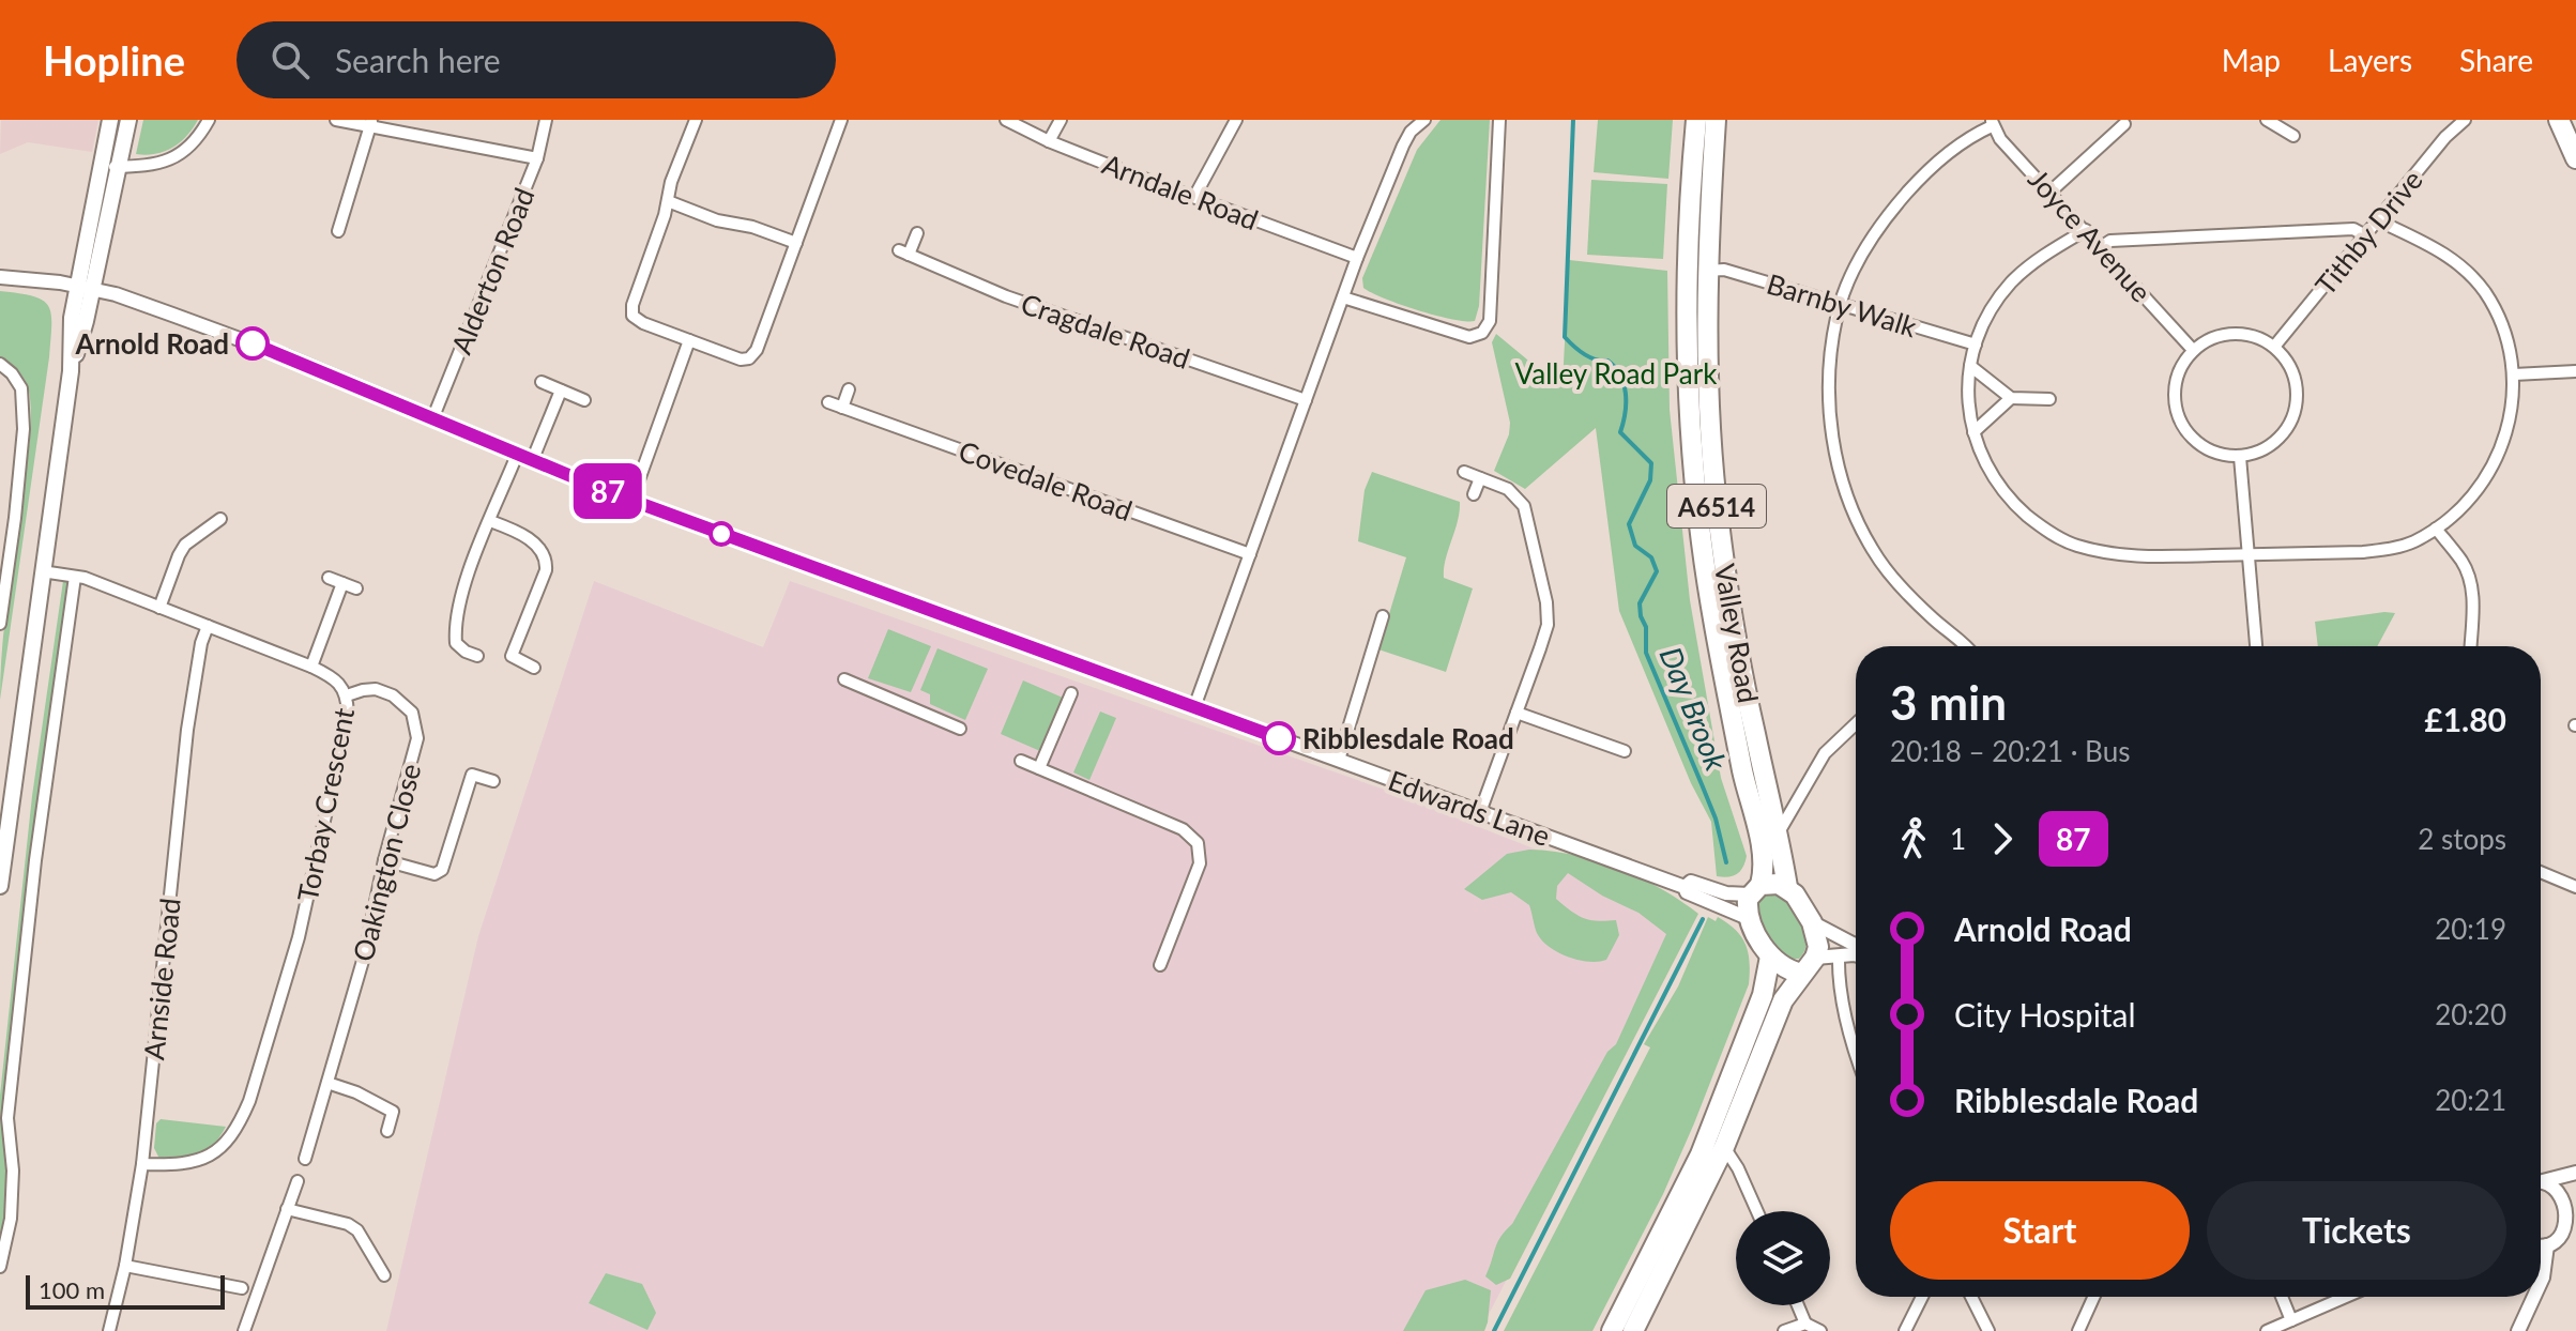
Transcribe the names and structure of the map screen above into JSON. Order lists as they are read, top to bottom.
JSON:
{
  "streets": {
    "highway": ["A6514", "Valley Road"],
    "street": [
      "Arndale Road",
      "Tithby Drive",
      "Joyce Avenue",
      "Alderton Road",
      "Barnby Walk",
      "Cragdale Road",
      "Covedale Road",
      "Torbay Crescent",
      "Edwards Lane",
      "Oakington Close",
      "Arnside Road"
    ]
  },
  "crossings": [
    ["Tithby Drive", "Joyce Avenue"],
    ["Alderton Road", "Edwards Lane"],
    ["Barnby Walk", "Valley Road"],
    ["A6514", "Valley Road"],
    ["A6514", "Edwards Lane"],
    ["Valley Road", "Edwards Lane"],
    ["Torbay Crescent", "Oakington Close"],
    ["Torbay Crescent", "Arnside Road"]
  ],
  "water": ["Day Brook"],
  "parks": ["Valley Road Park"],
  "places": ["Arnold Road", "Ribblesdale Road"],
  "lines": ["bus line 87"],
  "scale_bar": "100 m",
  "page": {
    "header": "Hopline",
    "search": "Search here",
    "nav": ["Map", "Layers", "Share"],
    "on_map": "87",
    "heading": ["3 min", "20:18 – 20:21 · Bus", "£1.80"],
    "legs": ["1", "87", "2 stops"],
    "list": [
      {
        "name": "Arnold Road",
        "value": "20:19"
      },
      {
        "name": "City Hospital",
        "value": "20:20"
      },
      {
        "name": "Ribblesdale Road",
        "value": "20:21"
      }
    ],
    "buttons": ["Start", "Tickets"],
    "scale": "100 m"
  }
}
